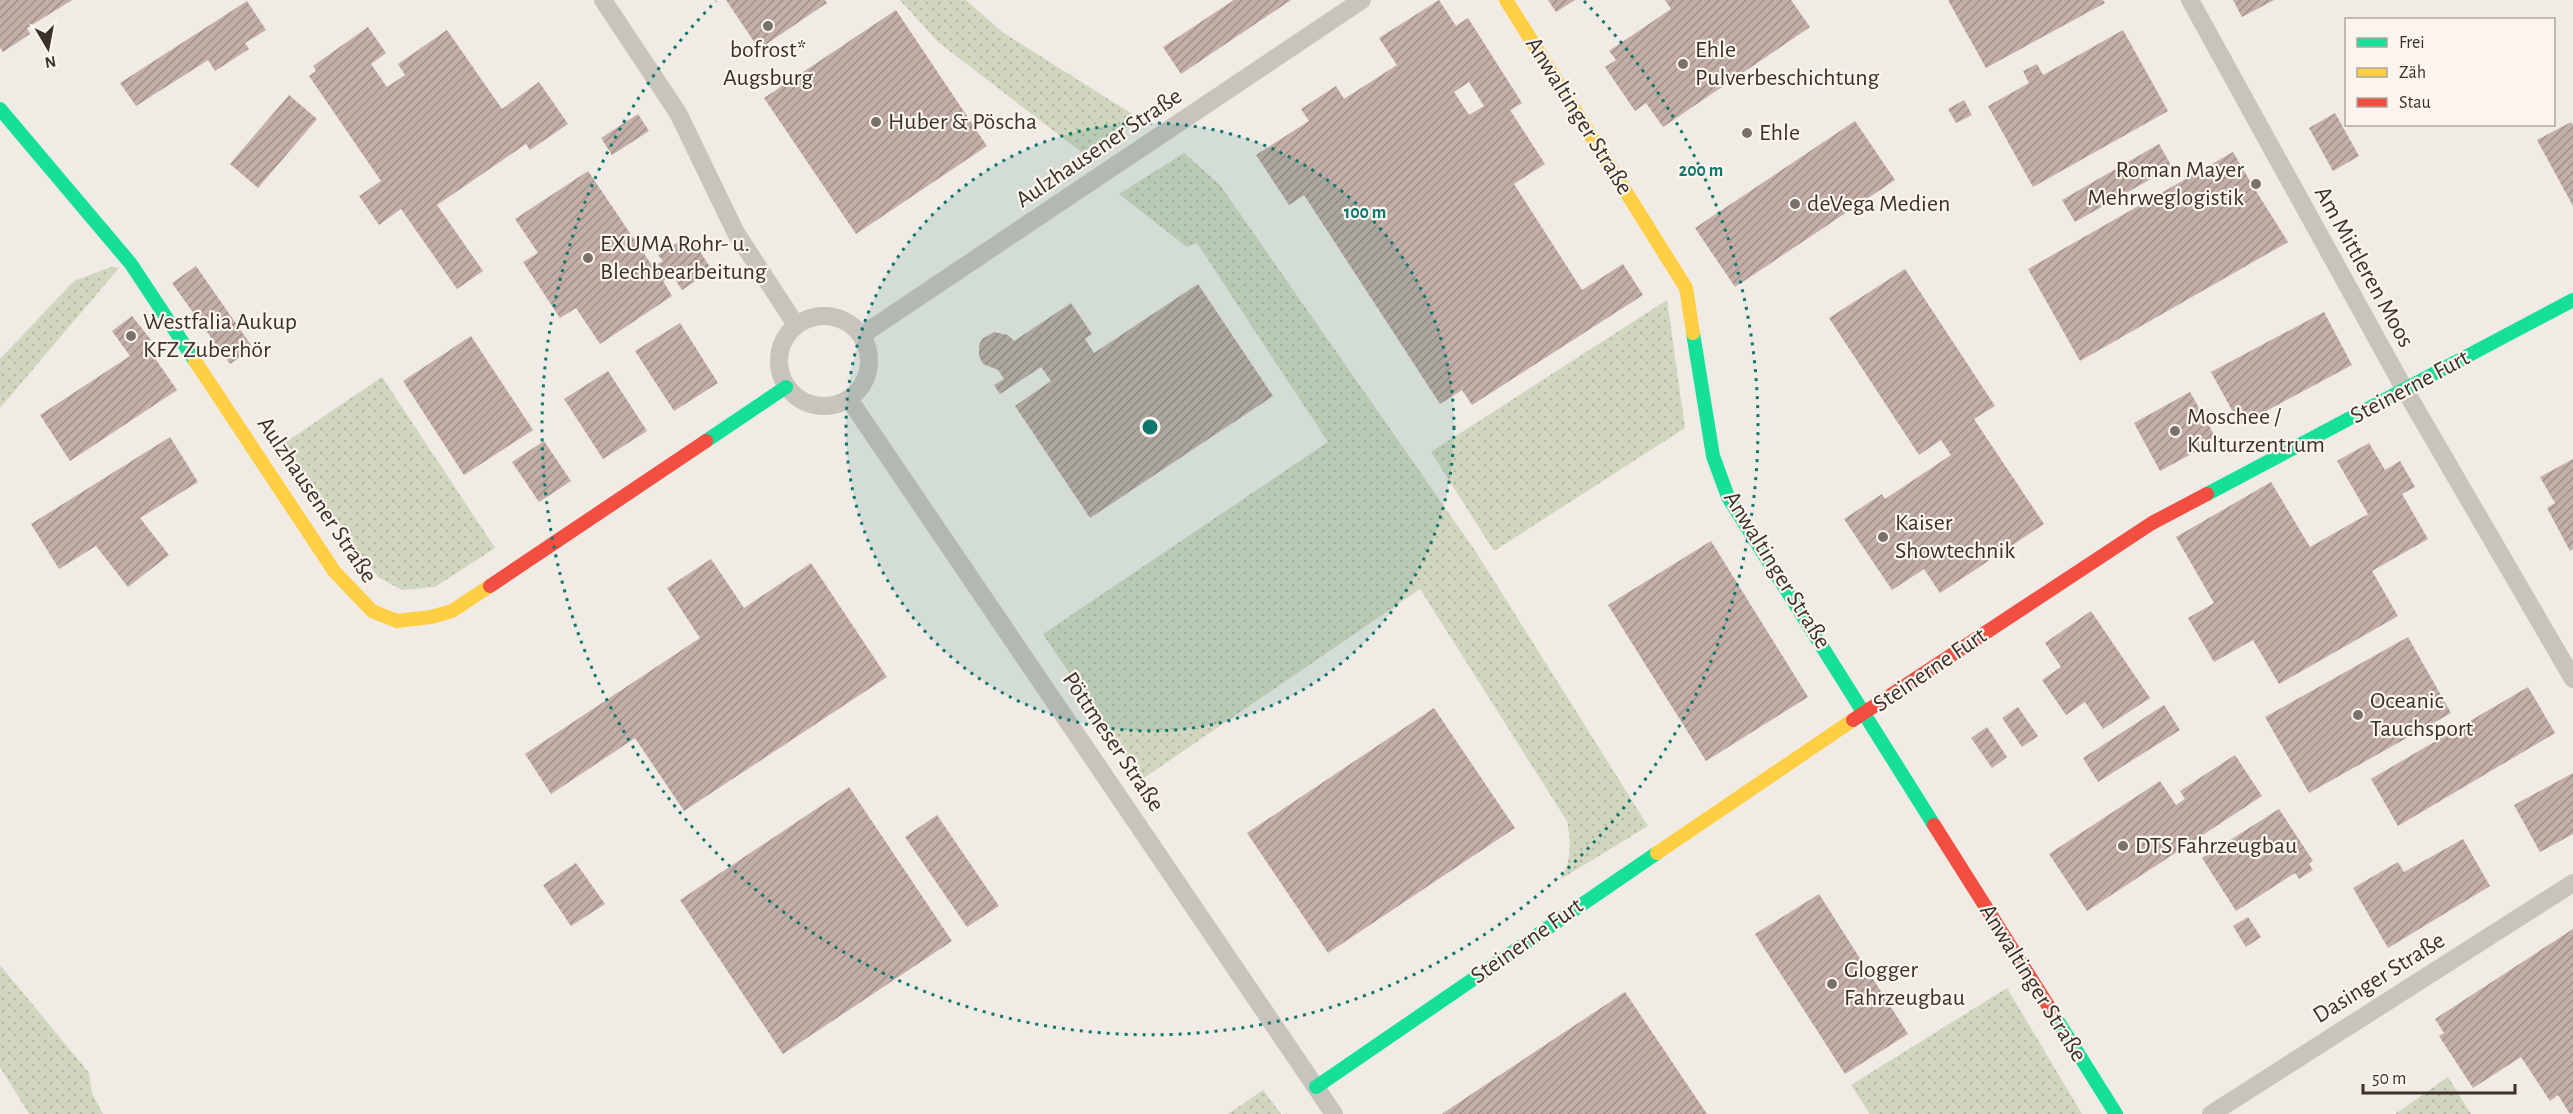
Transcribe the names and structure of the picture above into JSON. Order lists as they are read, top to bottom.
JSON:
{
  "streets": {
    "street": [
      "Anwaltinger Straße",
      "Aulzhausener Straße",
      "Am Mittleren Moos",
      "Steinerne Furt",
      "Pöttmeser Straße",
      "Dasinger Straße"
    ]
  },
  "crossings": [
    ["Anwaltinger Straße", "Steinerne Furt"],
    ["Aulzhausener Straße", "Pöttmeser Straße"],
    ["Am Mittleren Moos", "Steinerne Furt"],
    ["Steinerne Furt", "Pöttmeser Straße"]
  ],
  "places": [
    "bofrost* Augsburg",
    "Ehle Pulverbeschichtung",
    "Huber & Pöscha",
    "Ehle",
    "Roman Mayer Mehrweglogistik",
    "deVega Medien",
    "EXUMA Rohr- u. Blechbearbeitung",
    "Westfalia Aukup KFZ Zuberhör",
    "Moschee / Kulturzentrum",
    "Kaiser Showtechnik",
    "Oceanic Tauchsport",
    "DTS Fahrzeugbau",
    "Glogger Fahrzeugbau"
  ],
  "legend": ["Frei", "Zäh", "Stau"],
  "scale_bar": "50 m",
  "north": "bottom",
  "rings": ["200 m", "100 m"]
}
